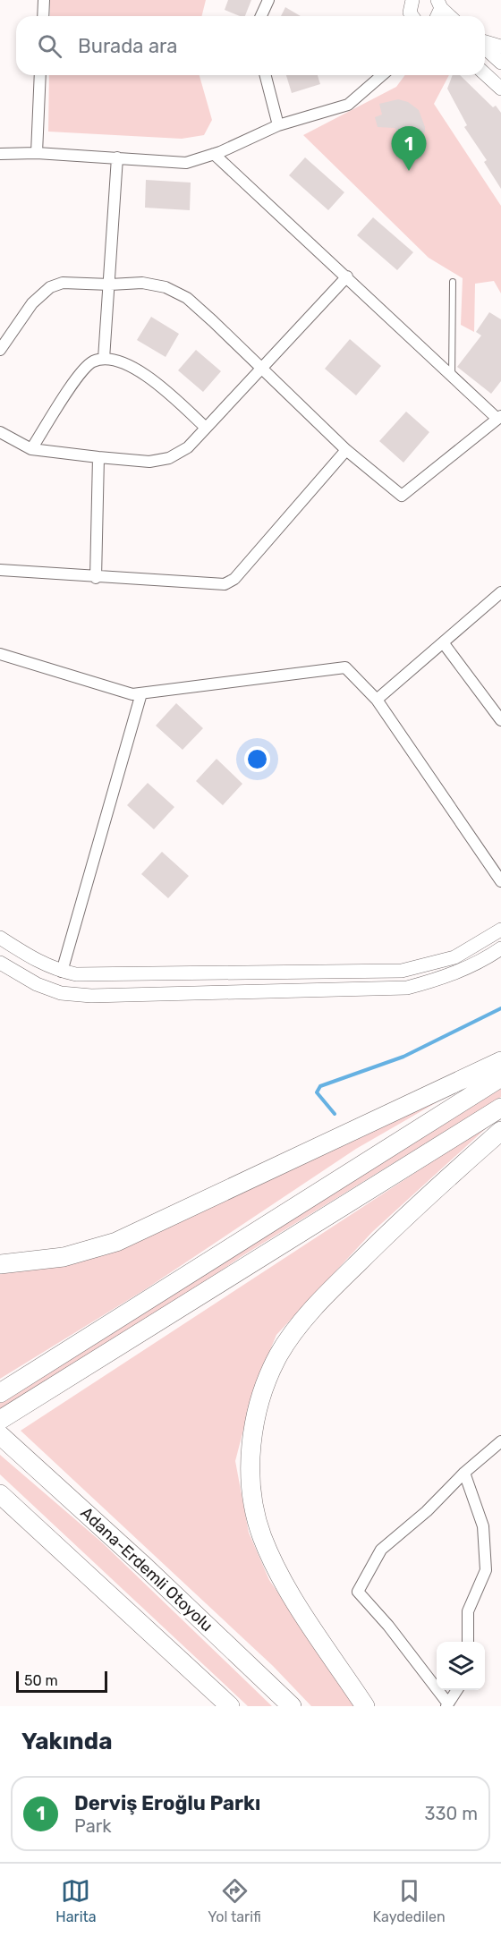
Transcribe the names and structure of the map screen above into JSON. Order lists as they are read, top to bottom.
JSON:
{
  "streets": {
    "highway": ["Adana-Erdemli Otoyolu"]
  },
  "scale_bar": "50 m",
  "page": {
    "search": "Burada ara",
    "pins": "1",
    "scale": "50 m",
    "heading": "Yakında",
    "list": [
      {
        "mark": "1",
        "name": "Derviş Eroğlu Parkı",
        "note": "Park",
        "value": "330 m"
      }
    ],
    "nav": ["Harita", "Yol tarifi", "Kaydedilen"]
  }
}
